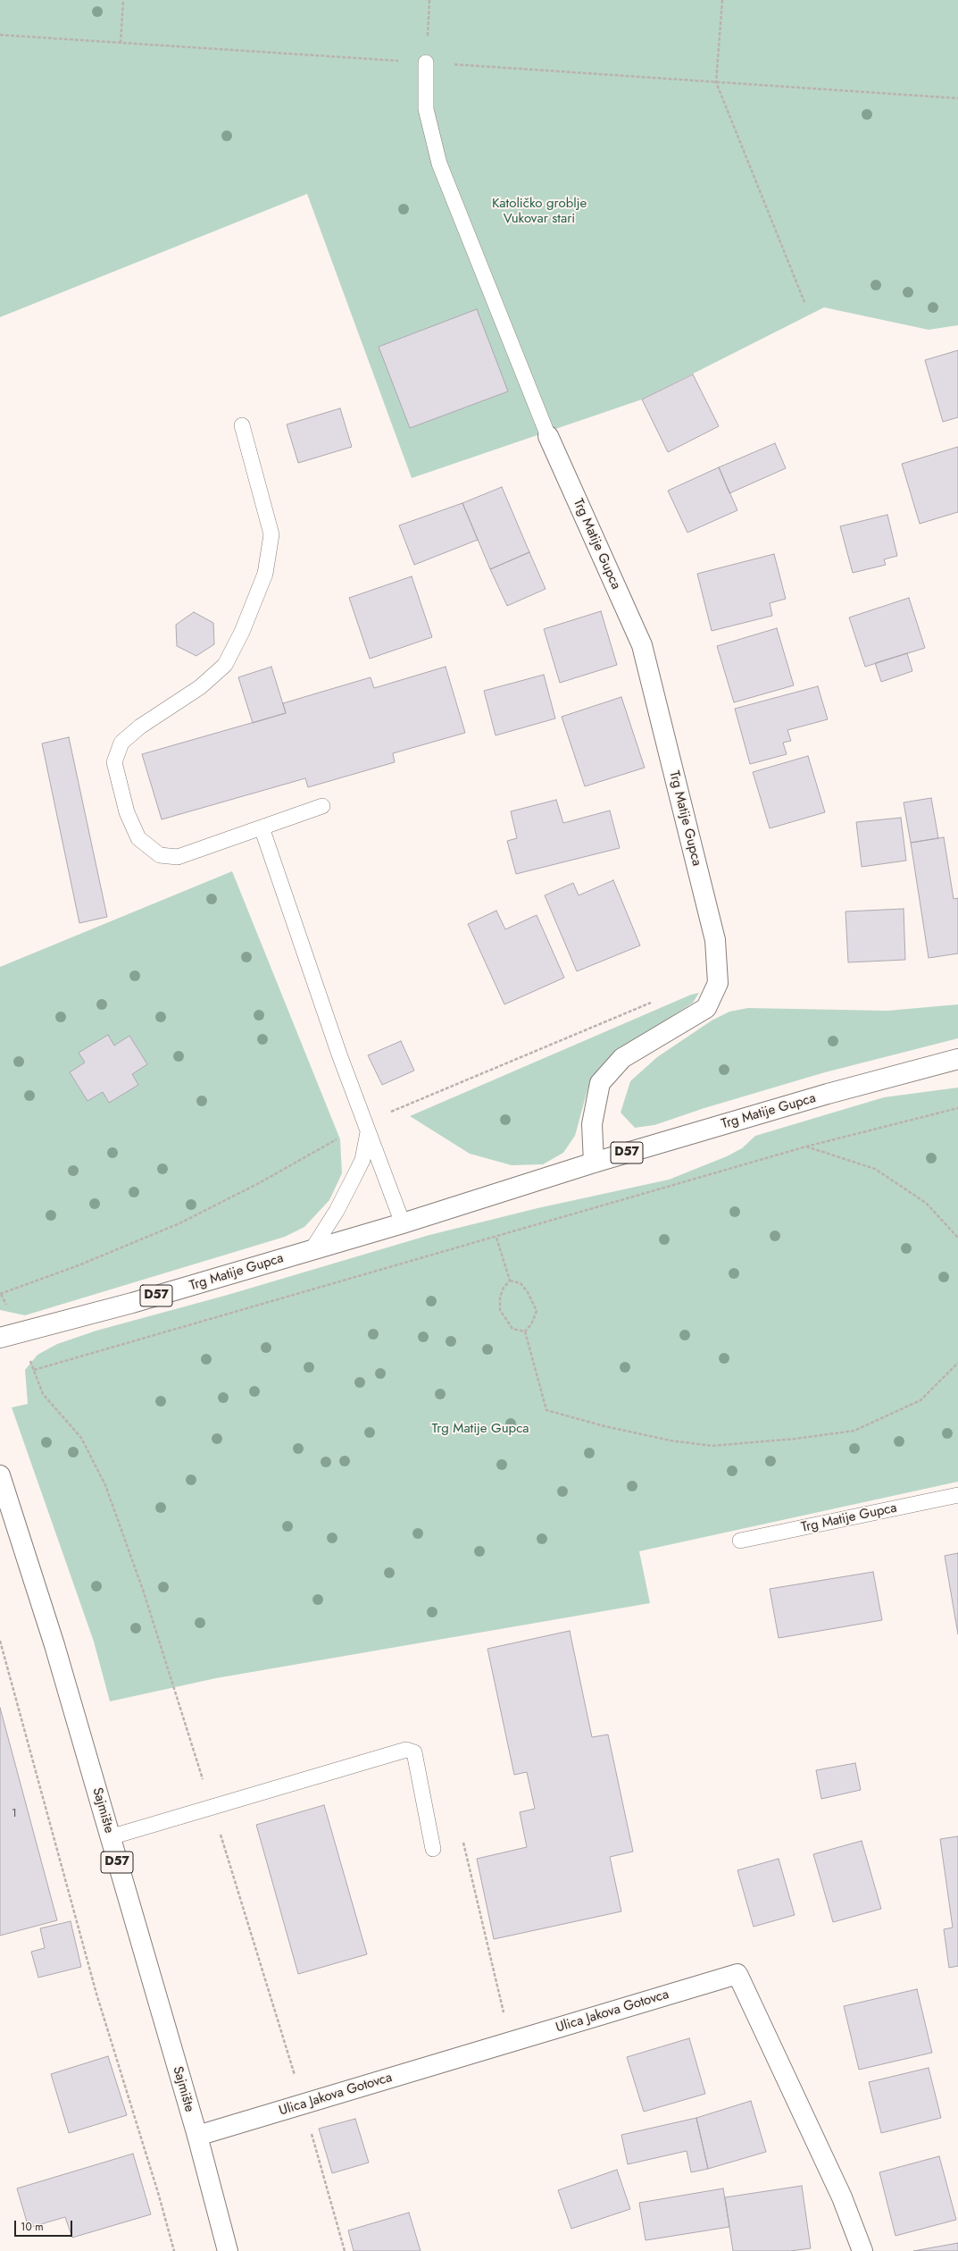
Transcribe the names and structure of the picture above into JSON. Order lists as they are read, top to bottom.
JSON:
{
  "streets": {
    "main road": [
      "Trg Matije Gupca",
      "D57",
      "Sajmište",
      "Ulica Jakova Gotovca"
    ]
  },
  "crossings": [
    ["Sajmište", "Ulica Jakova Gotovca"]
  ],
  "parks": ["Katoličko groblje Vukovar stari", "Trg Matije Gupca"],
  "house_numbers": ["1"],
  "scale_bar": "10 m"
}
